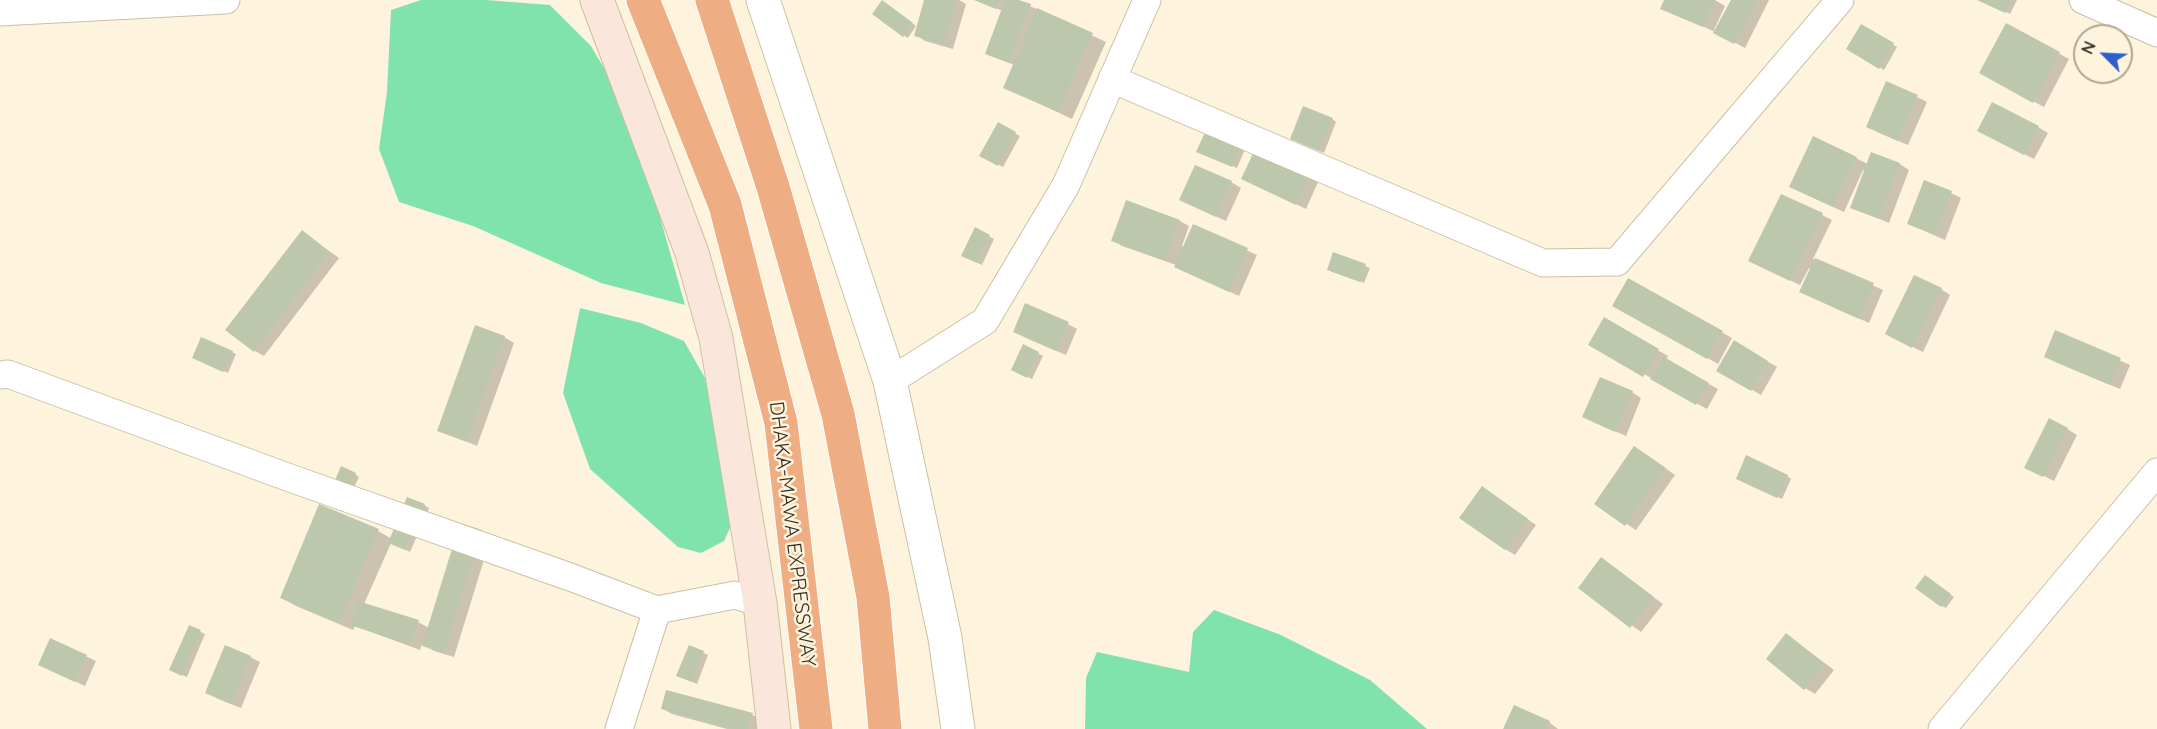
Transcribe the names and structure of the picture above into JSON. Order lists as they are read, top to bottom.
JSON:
{
  "streets": {
    "highway": ["DHAKA-MAWA EXPRESSWAY"]
  },
  "north": "top left"
}
